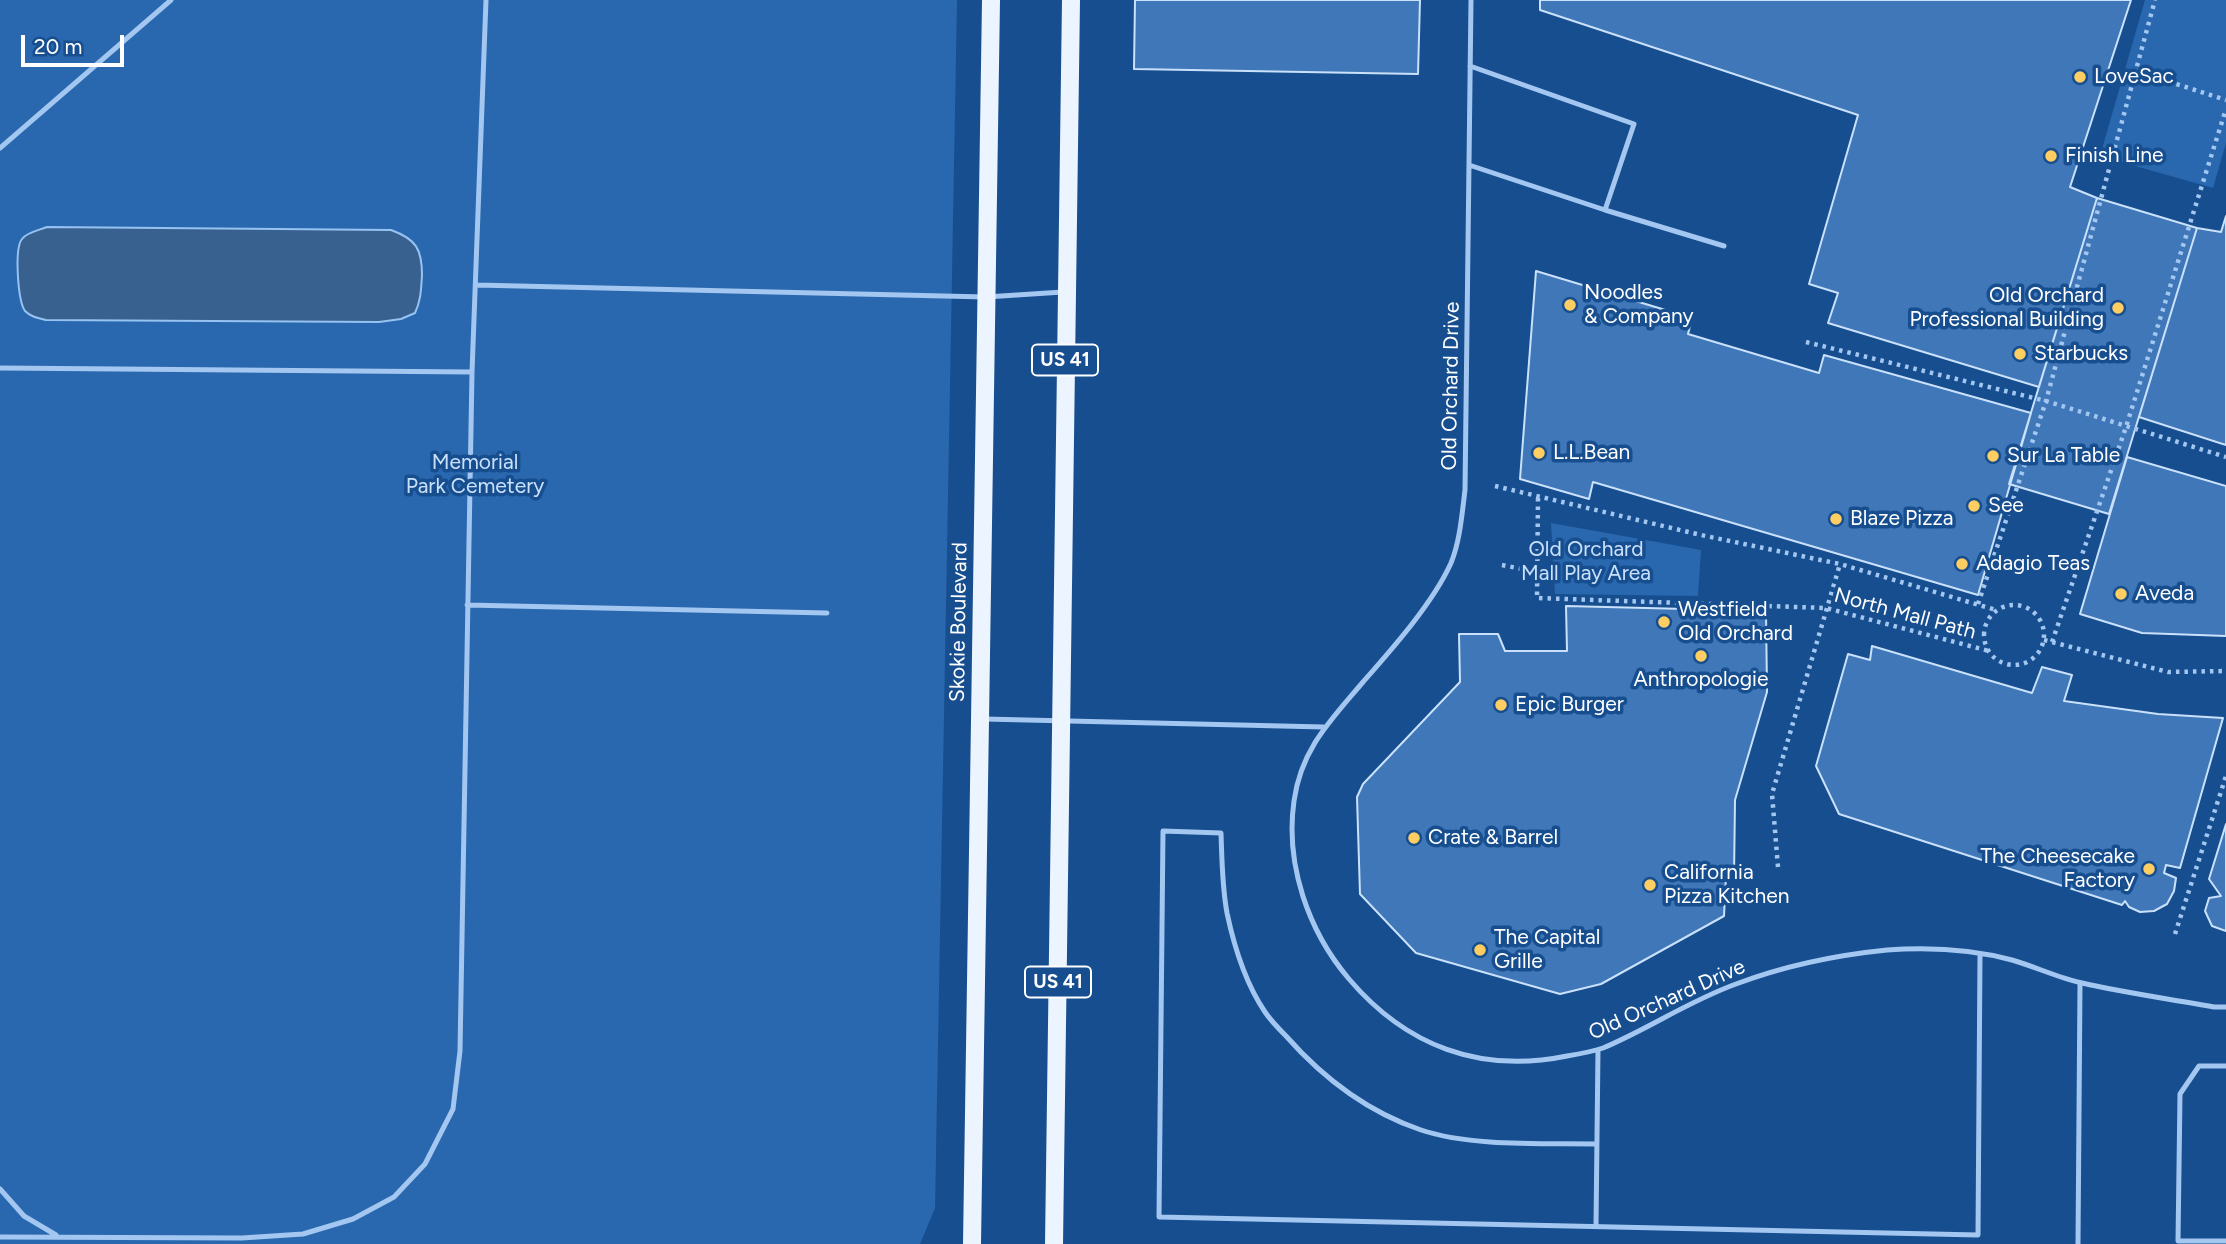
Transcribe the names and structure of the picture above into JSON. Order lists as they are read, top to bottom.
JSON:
{
  "streets": {
    "main road": ["US 41", "Skokie Boulevard"],
    "lane": ["Old Orchard Drive"],
    "path": ["North Mall Path"]
  },
  "parks": ["Memorial Park Cemetery", "Old Orchard Mall Play Area"],
  "places": [
    "LoveSac",
    "Finish Line",
    "Noodles & Company",
    "Old Orchard Professional Building",
    "Starbucks",
    "L.L.Bean",
    "Sur La Table",
    "See",
    "Blaze Pizza",
    "Adagio Teas",
    "Aveda",
    "Westfield Old Orchard",
    "Anthropologie",
    "Epic Burger",
    "Crate & Barrel",
    "The Cheesecake Factory",
    "California Pizza Kitchen",
    "The Capital Grille"
  ],
  "scale_bar": "20 m"
}
